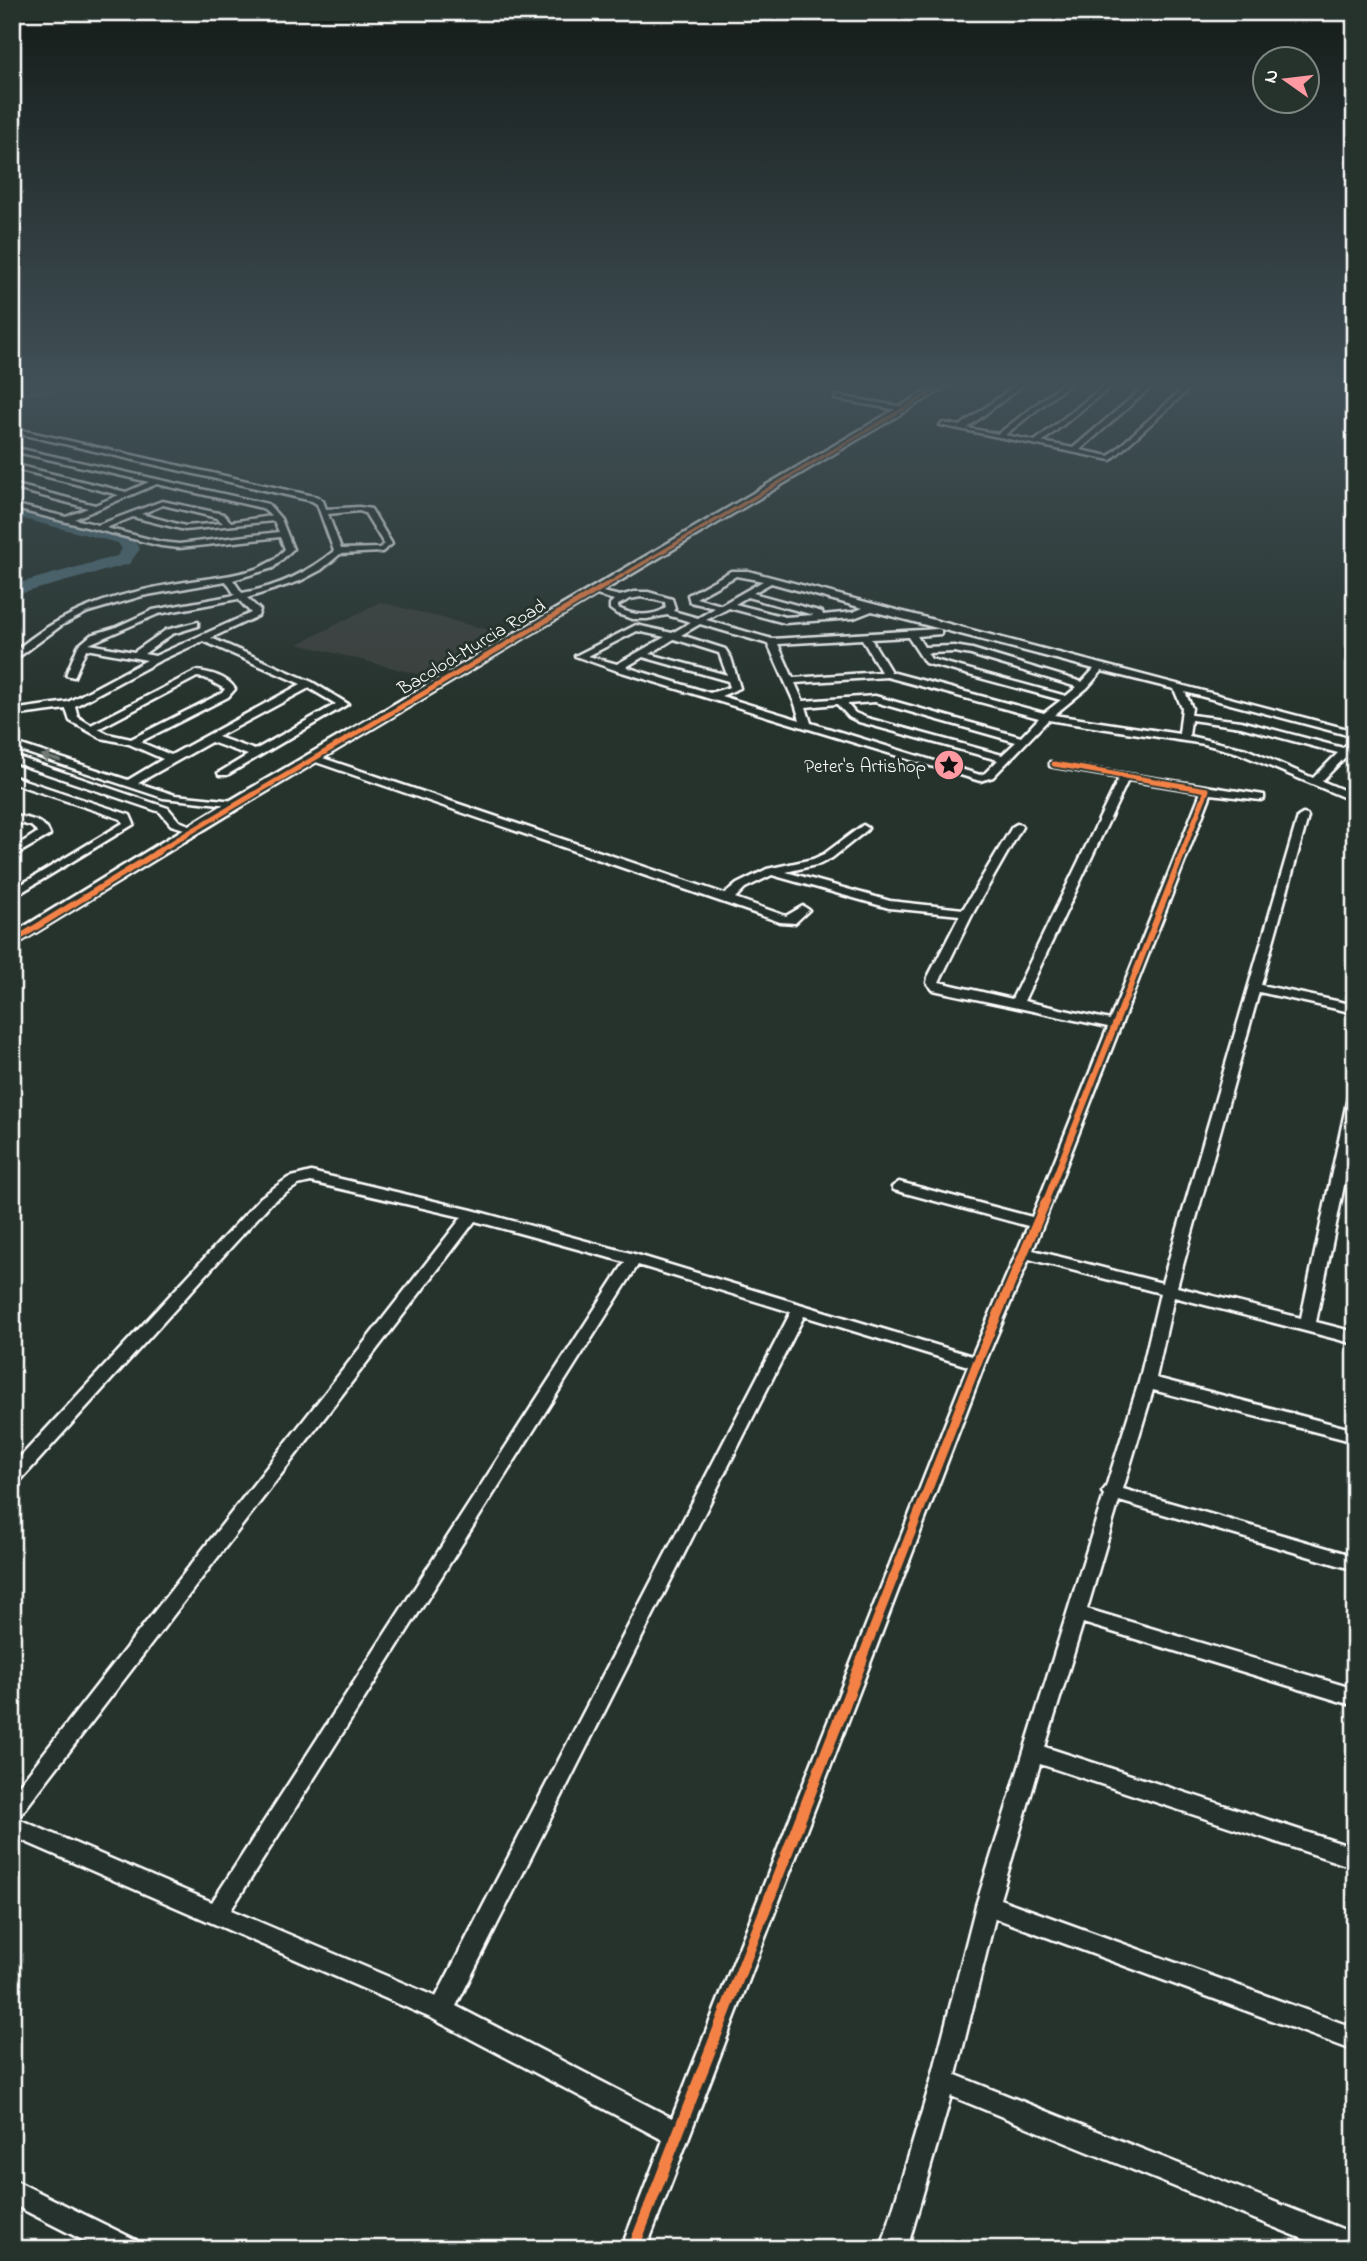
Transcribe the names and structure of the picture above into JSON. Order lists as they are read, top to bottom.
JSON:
{
  "streets": {
    "main road": ["Bacolod-Murcia Road"]
  },
  "places": {
    "place": ["Peter's Artishop"]
  },
  "north": "left"
}
